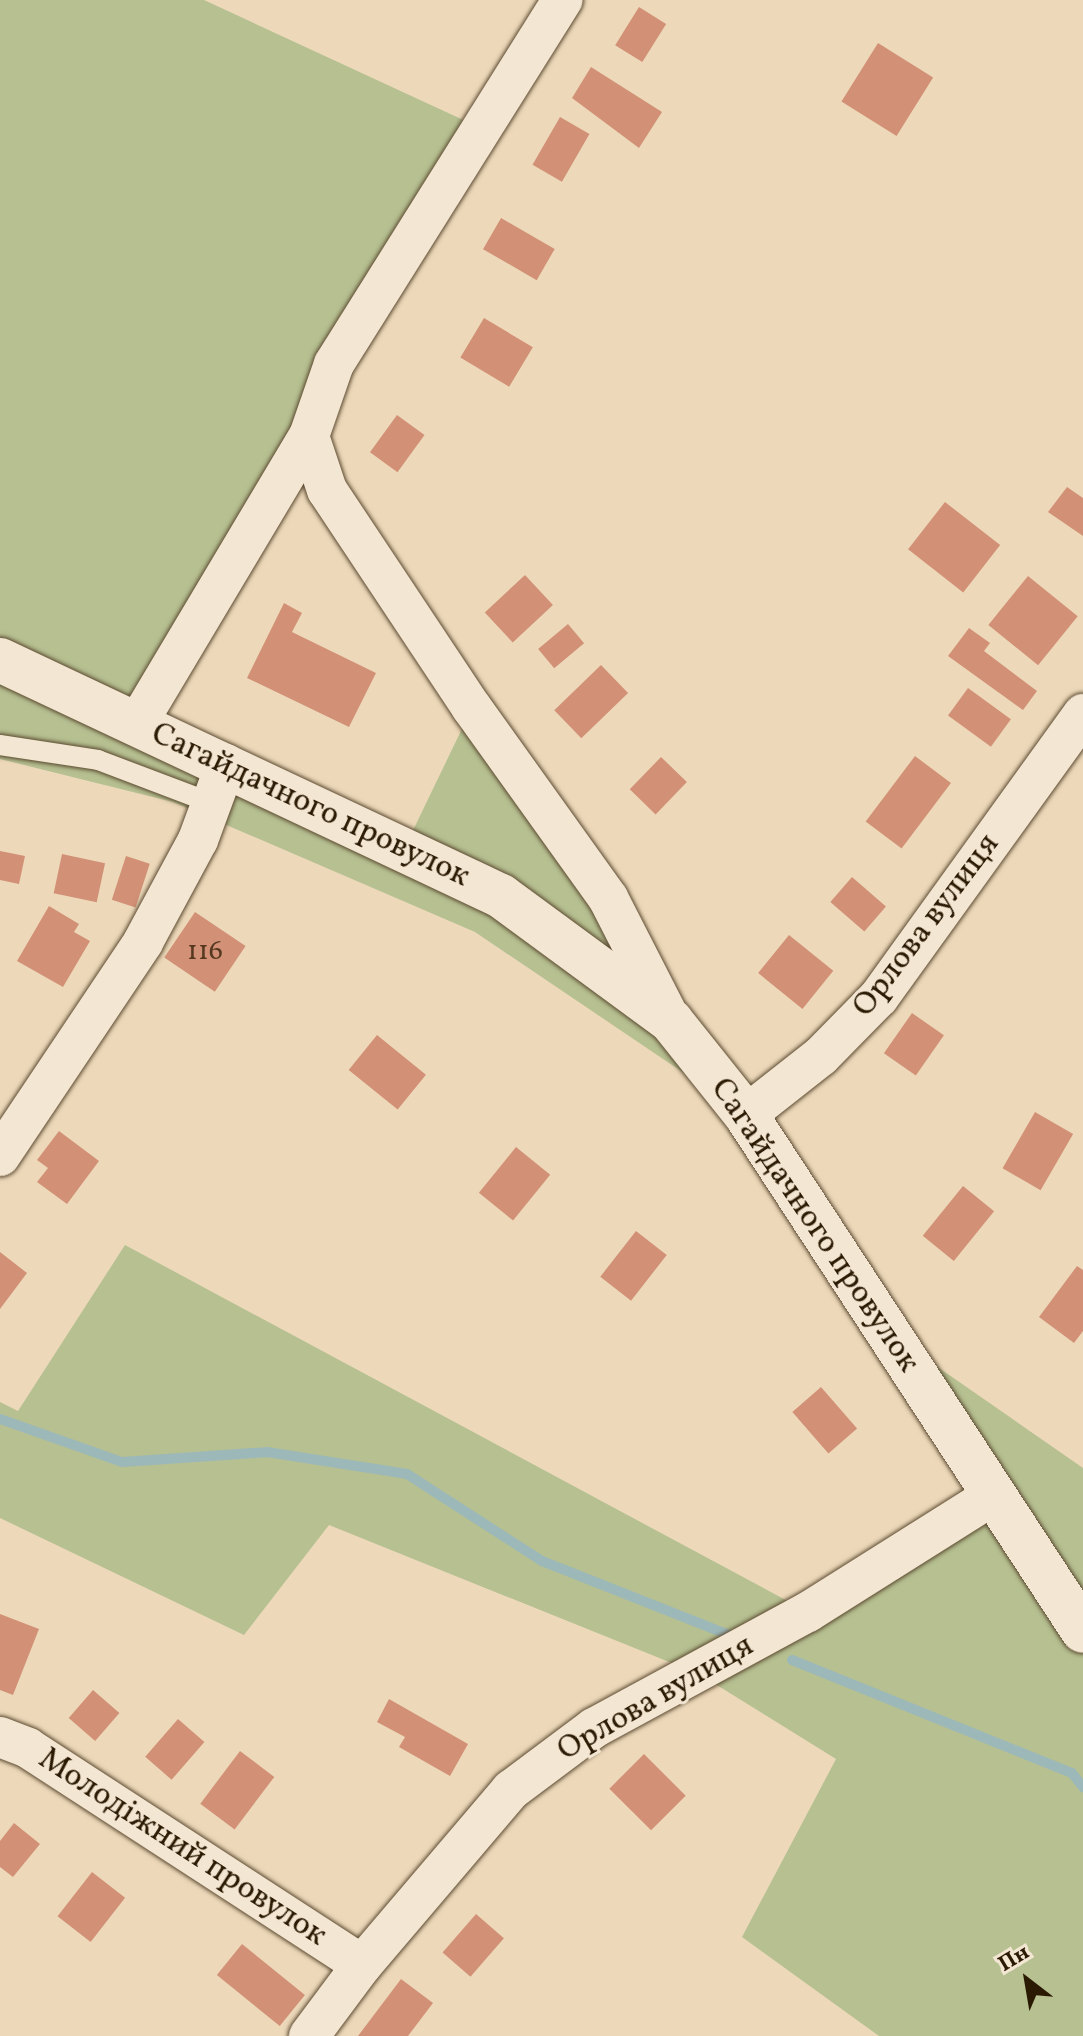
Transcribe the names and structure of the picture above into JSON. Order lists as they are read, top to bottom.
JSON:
{
  "streets": {
    "street": ["Сагайдачного провулок", "Орлова вулиця", "Молодіжний провулок"]
  },
  "crossings": [
    ["Сагайдачного провулок", "Орлова вулиця"],
    ["Орлова вулиця", "Молодіжний провулок"]
  ],
  "house_numbers": ["116"],
  "north": "top left"
}
